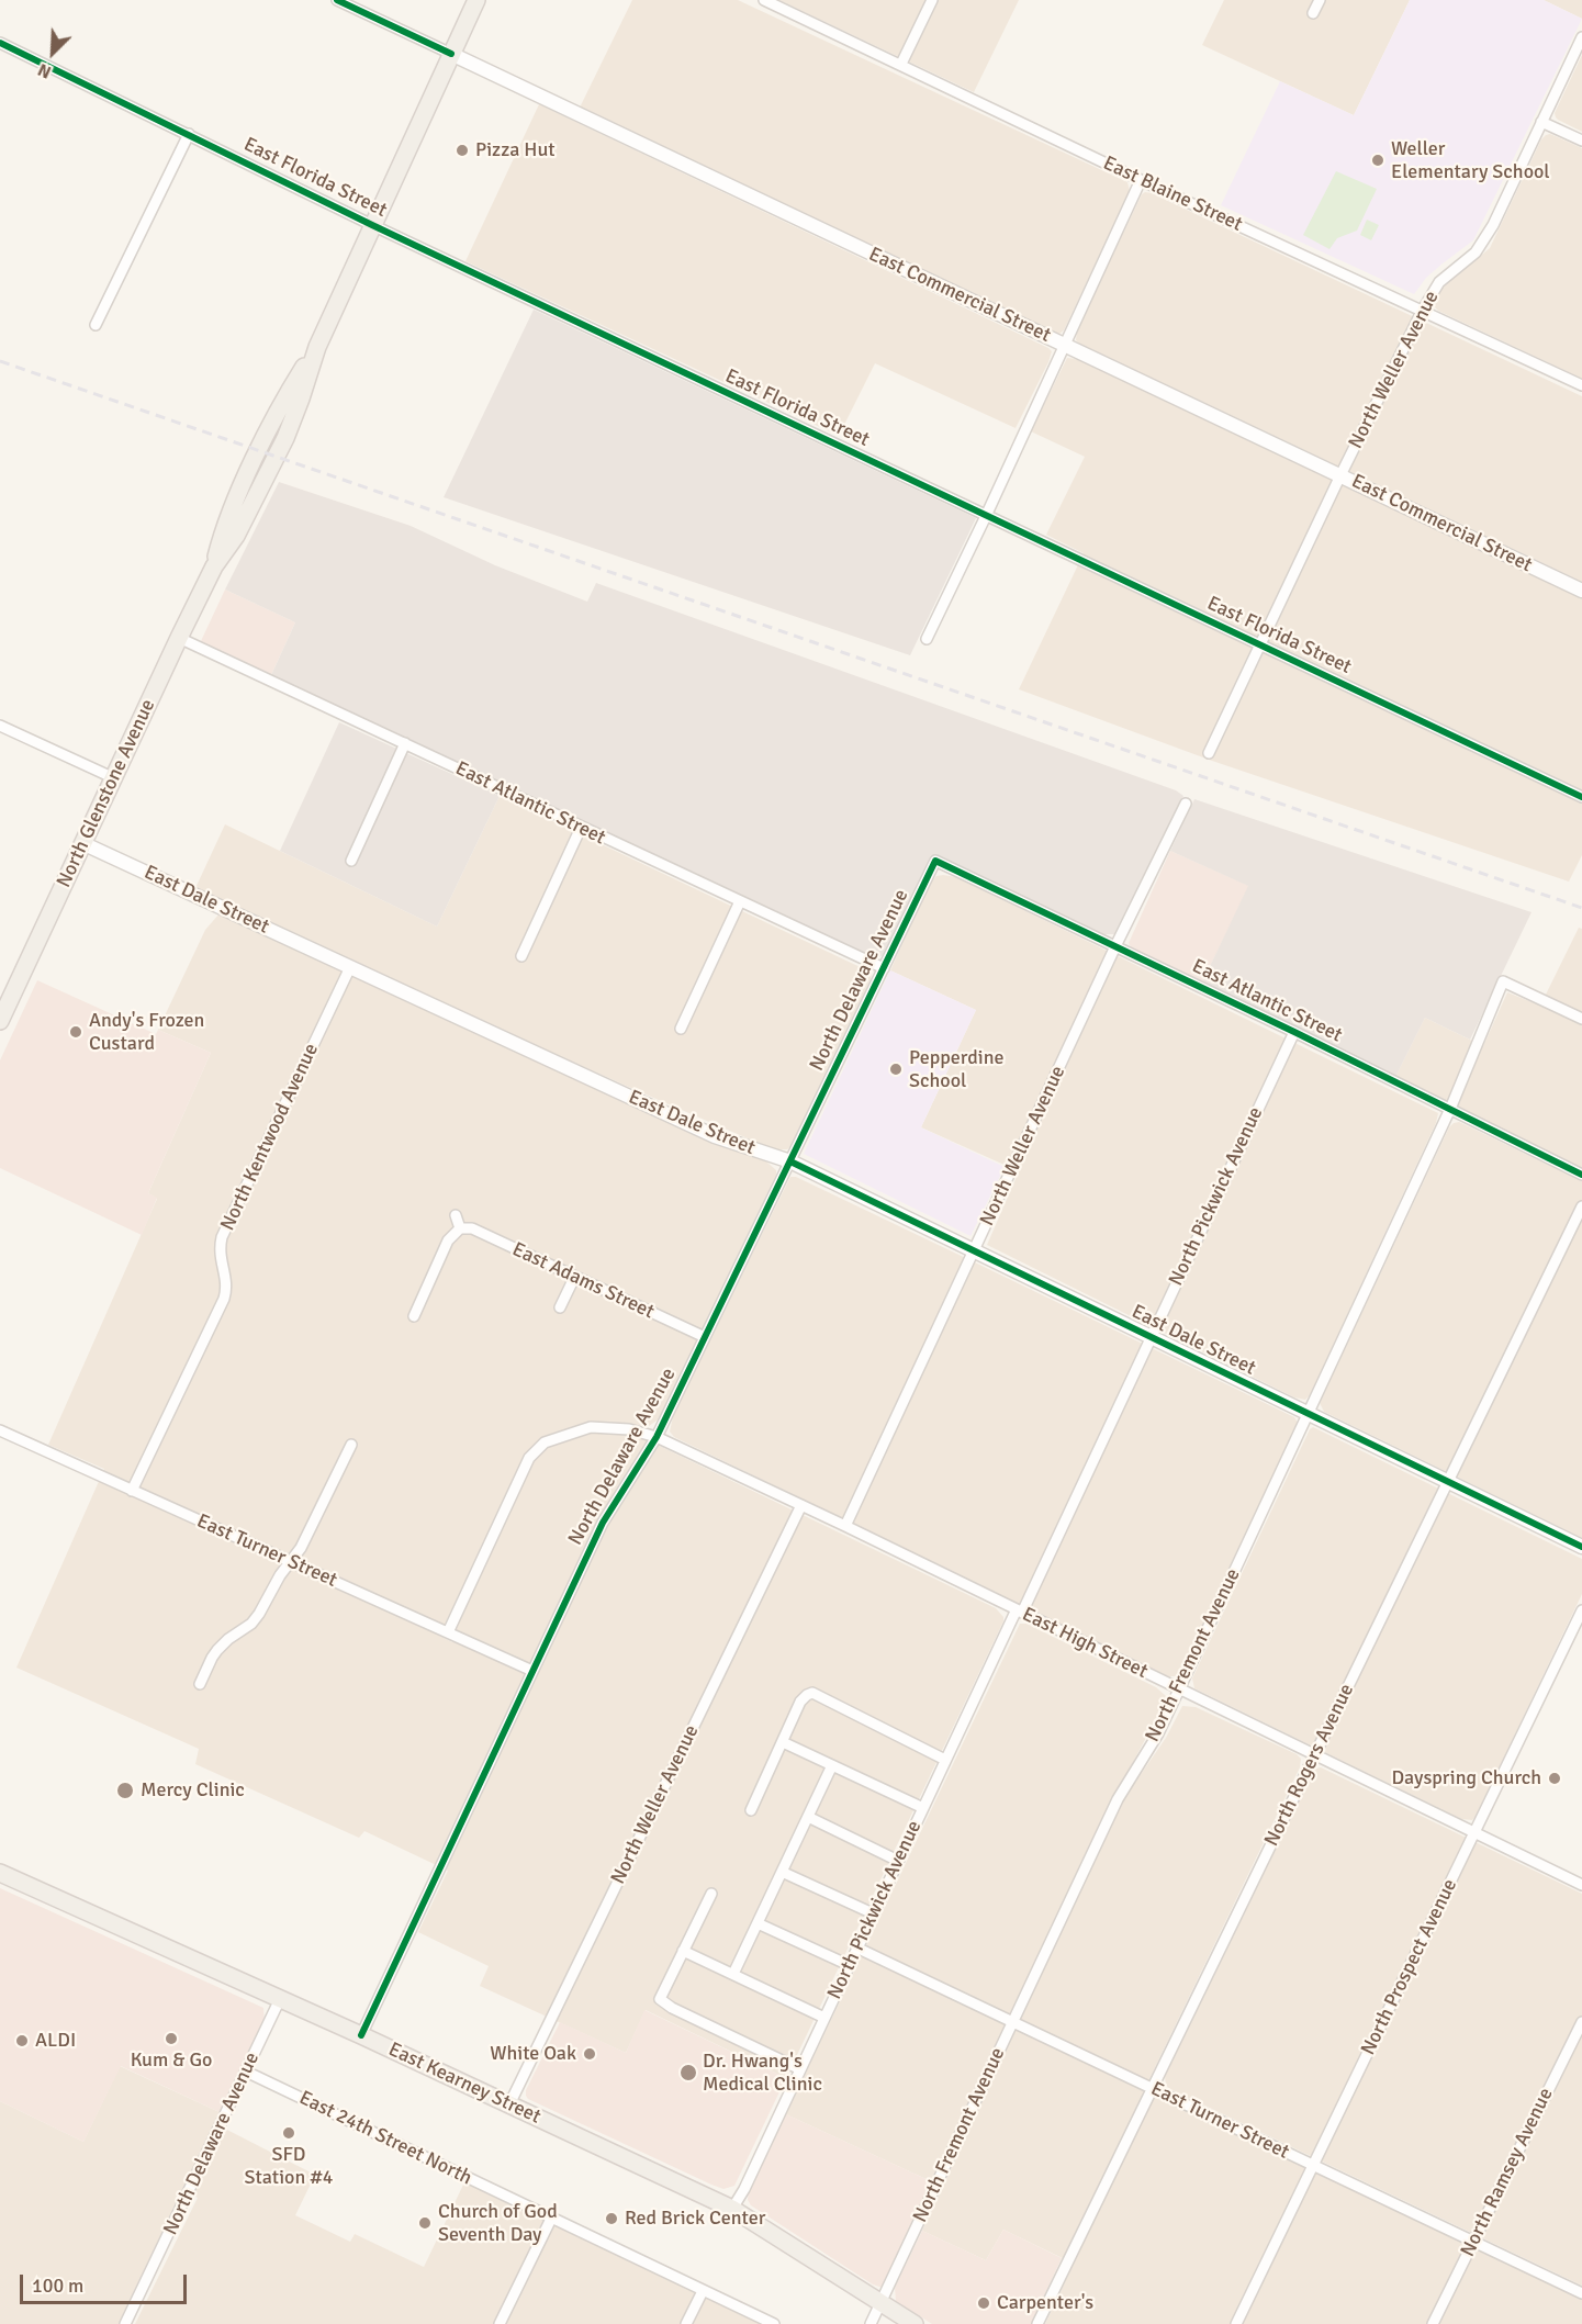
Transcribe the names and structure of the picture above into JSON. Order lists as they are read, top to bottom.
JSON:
{
  "streets": {
    "main road": ["North Glenstone Avenue", "East Kearney Street"],
    "street": [
      "East Florida Street",
      "East Blaine Street",
      "East Commercial Street",
      "North Weller Avenue",
      "East Atlantic Street",
      "East Dale Street",
      "North Delaware Avenue",
      "North Kentwood Avenue",
      "North Pickwick Avenue",
      "East Adams Street",
      "East Turner Street",
      "East High Street",
      "North Fremont Avenue",
      "North Rogers Avenue",
      "North Prospect Avenue",
      "East 24th Street North",
      "North Ramsey Avenue"
    ]
  },
  "crossings": [
    ["East Florida Street", "North Weller Avenue"],
    ["East Florida Street", "North Glenstone Avenue"],
    ["East Blaine Street", "North Weller Avenue"],
    ["East Commercial Street", "North Weller Avenue"],
    ["East Commercial Street", "North Glenstone Avenue"],
    ["North Weller Avenue", "East Atlantic Street"],
    ["North Weller Avenue", "East Dale Street"],
    ["North Weller Avenue", "East High Street"],
    ["North Weller Avenue", "East Kearney Street"],
    ["North Glenstone Avenue", "East Atlantic Street"],
    ["North Glenstone Avenue", "East Dale Street"],
    ["East Atlantic Street", "North Delaware Avenue"],
    ["East Atlantic Street", "North Pickwick Avenue"],
    ["East Atlantic Street", "North Fremont Avenue"],
    ["East Dale Street", "North Delaware Avenue"],
    ["East Dale Street", "North Kentwood Avenue"],
    ["East Dale Street", "North Pickwick Avenue"],
    ["East Dale Street", "North Fremont Avenue"],
    ["East Dale Street", "North Rogers Avenue"],
    ["North Delaware Avenue", "East Adams Street"],
    ["North Delaware Avenue", "East Turner Street"],
    ["North Delaware Avenue", "East High Street"],
    ["North Delaware Avenue", "East Kearney Street"],
    ["North Delaware Avenue", "East 24th Street North"],
    ["North Kentwood Avenue", "East Turner Street"],
    ["North Pickwick Avenue", "East Turner Street"],
    ["North Pickwick Avenue", "East High Street"],
    ["North Pickwick Avenue", "East Kearney Street"],
    ["East Turner Street", "East High Street"],
    ["East Turner Street", "North Fremont Avenue"],
    ["East Turner Street", "North Rogers Avenue"],
    ["East Turner Street", "North Prospect Avenue"],
    ["East Turner Street", "North Ramsey Avenue"],
    ["East High Street", "North Fremont Avenue"],
    ["East High Street", "North Rogers Avenue"],
    ["East High Street", "North Prospect Avenue"],
    ["North Fremont Avenue", "East Kearney Street"]
  ],
  "places": [
    "Pizza Hut",
    "Weller Elementary School",
    "Andy's Frozen Custard",
    "Pepperdine School",
    "Dayspring Church",
    "Mercy Clinic",
    "Kum & Go",
    "ALDI",
    "White Oak",
    "Dr. Hwang's Medical Clinic",
    "SFD Station #4",
    "Red Brick Center",
    "Church of God Seventh Day",
    "Carpenter's"
  ],
  "scale_bar": "100 m",
  "north": "bottom left"
}
